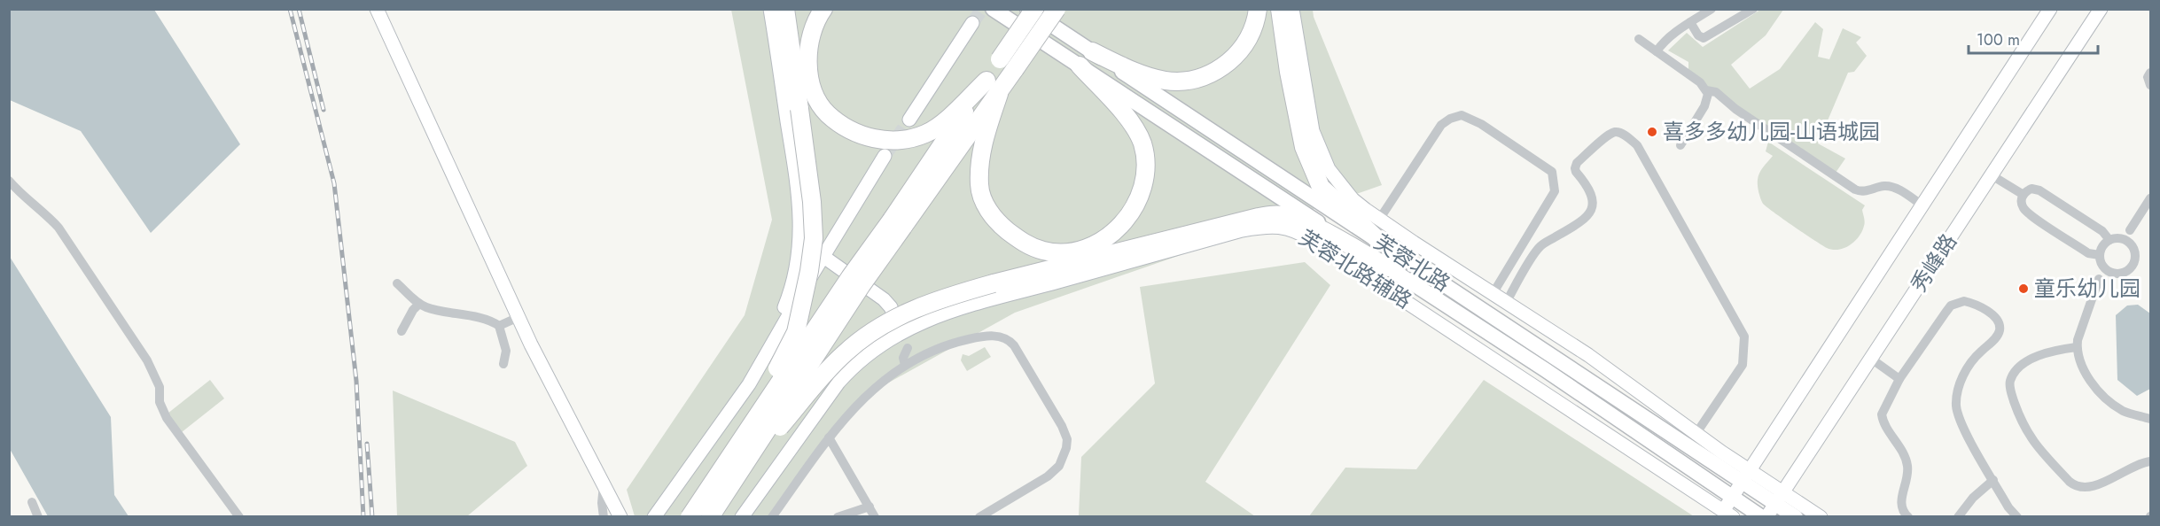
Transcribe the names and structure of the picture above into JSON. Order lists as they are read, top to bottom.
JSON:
{
  "streets": {
    "main road": ["芙蓉北路"],
    "street": ["秀峰路", "芙蓉北路辅路"]
  },
  "crossings": [
    ["芙蓉北路", "秀峰路"],
    ["秀峰路", "芙蓉北路辅路"]
  ],
  "places": ["喜多多幼儿园-山语城园", "童乐幼儿园"],
  "scale_bar": "100 m"
}
